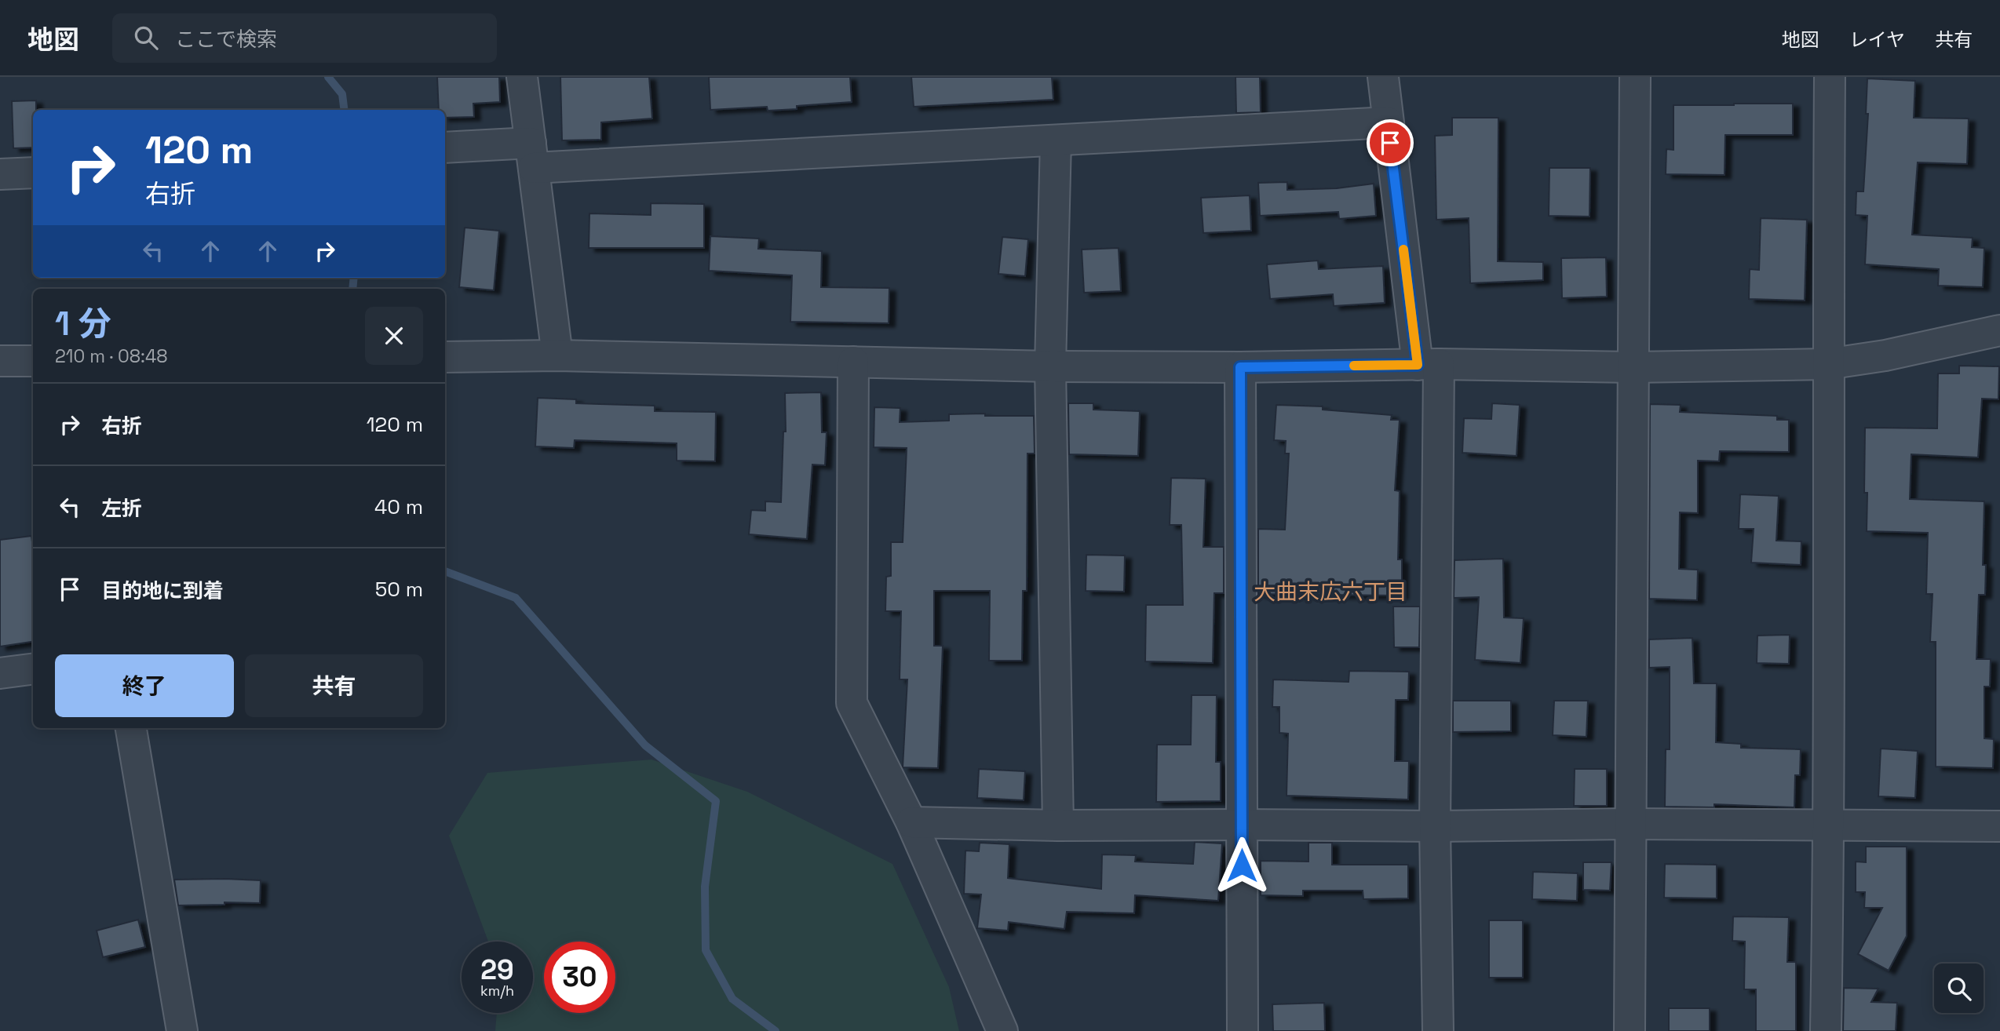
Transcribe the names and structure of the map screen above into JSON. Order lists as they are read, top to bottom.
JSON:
{
  "districts": ["大曲末広六丁目"],
  "page": {
    "header": "地図",
    "search": "ここで検索",
    "nav": ["地図", "レイヤ", "共有"],
    "turn": ["120 m", "右折"],
    "heading": ["1 分", "210 m · 08:48"],
    "list": [
      {
        "name": "右折",
        "value": "120 m"
      },
      {
        "name": "左折",
        "value": "40 m"
      },
      {
        "name": "目的地に到着",
        "value": "50 m"
      }
    ],
    "buttons": ["終了", "共有"],
    "speed": "29 km/h",
    "limit": "30"
  }
}
